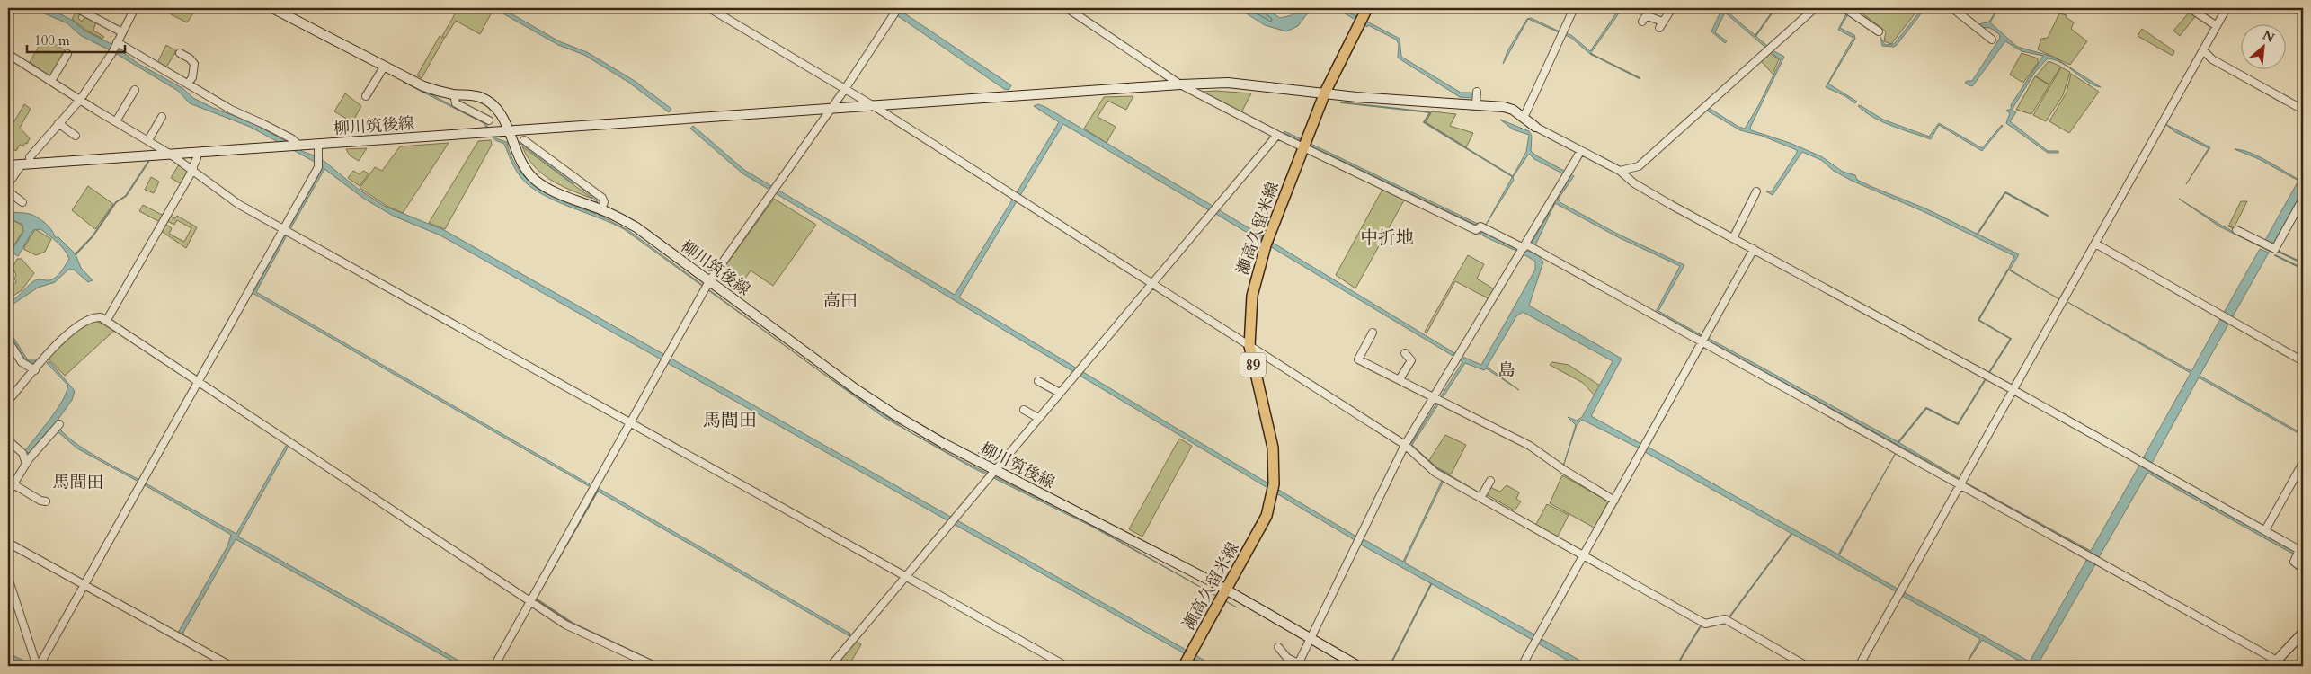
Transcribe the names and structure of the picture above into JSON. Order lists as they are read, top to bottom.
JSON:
{
  "streets": {
    "main road": ["柳川筑後線", "瀬高久留米線", "89"]
  },
  "crossings": [
    ["柳川筑後線", "瀬高久留米線"]
  ],
  "districts": [
    "中折地",
    "高田",
    "島",
    "馬間田",
    "馬間田"
  ],
  "scale_bar": "100 m",
  "north": "top right"
}
